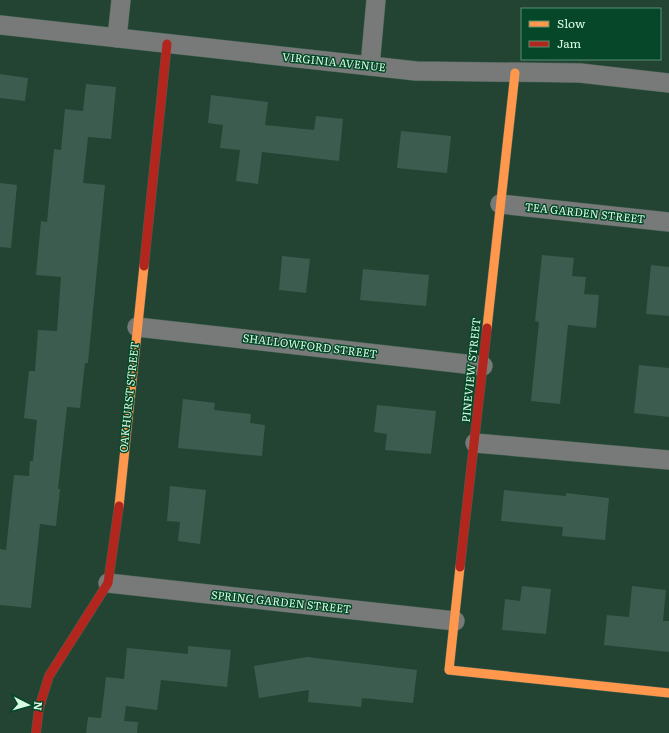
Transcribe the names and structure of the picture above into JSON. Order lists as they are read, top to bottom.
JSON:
{
  "streets": {
    "street": [
      "VIRGINIA AVENUE",
      "TEA GARDEN STREET",
      "SHALLOWFORD STREET",
      "PINEVIEW STREET",
      "OAKHURST STREET",
      "SPRING GARDEN STREET"
    ]
  },
  "crossings": [
    ["VIRGINIA AVENUE", "PINEVIEW STREET"],
    ["VIRGINIA AVENUE", "OAKHURST STREET"],
    ["TEA GARDEN STREET", "PINEVIEW STREET"],
    ["SHALLOWFORD STREET", "PINEVIEW STREET"],
    ["SHALLOWFORD STREET", "OAKHURST STREET"],
    ["PINEVIEW STREET", "SPRING GARDEN STREET"],
    ["OAKHURST STREET", "SPRING GARDEN STREET"]
  ],
  "legend": ["Slow", "Jam"],
  "north": "right"
}
